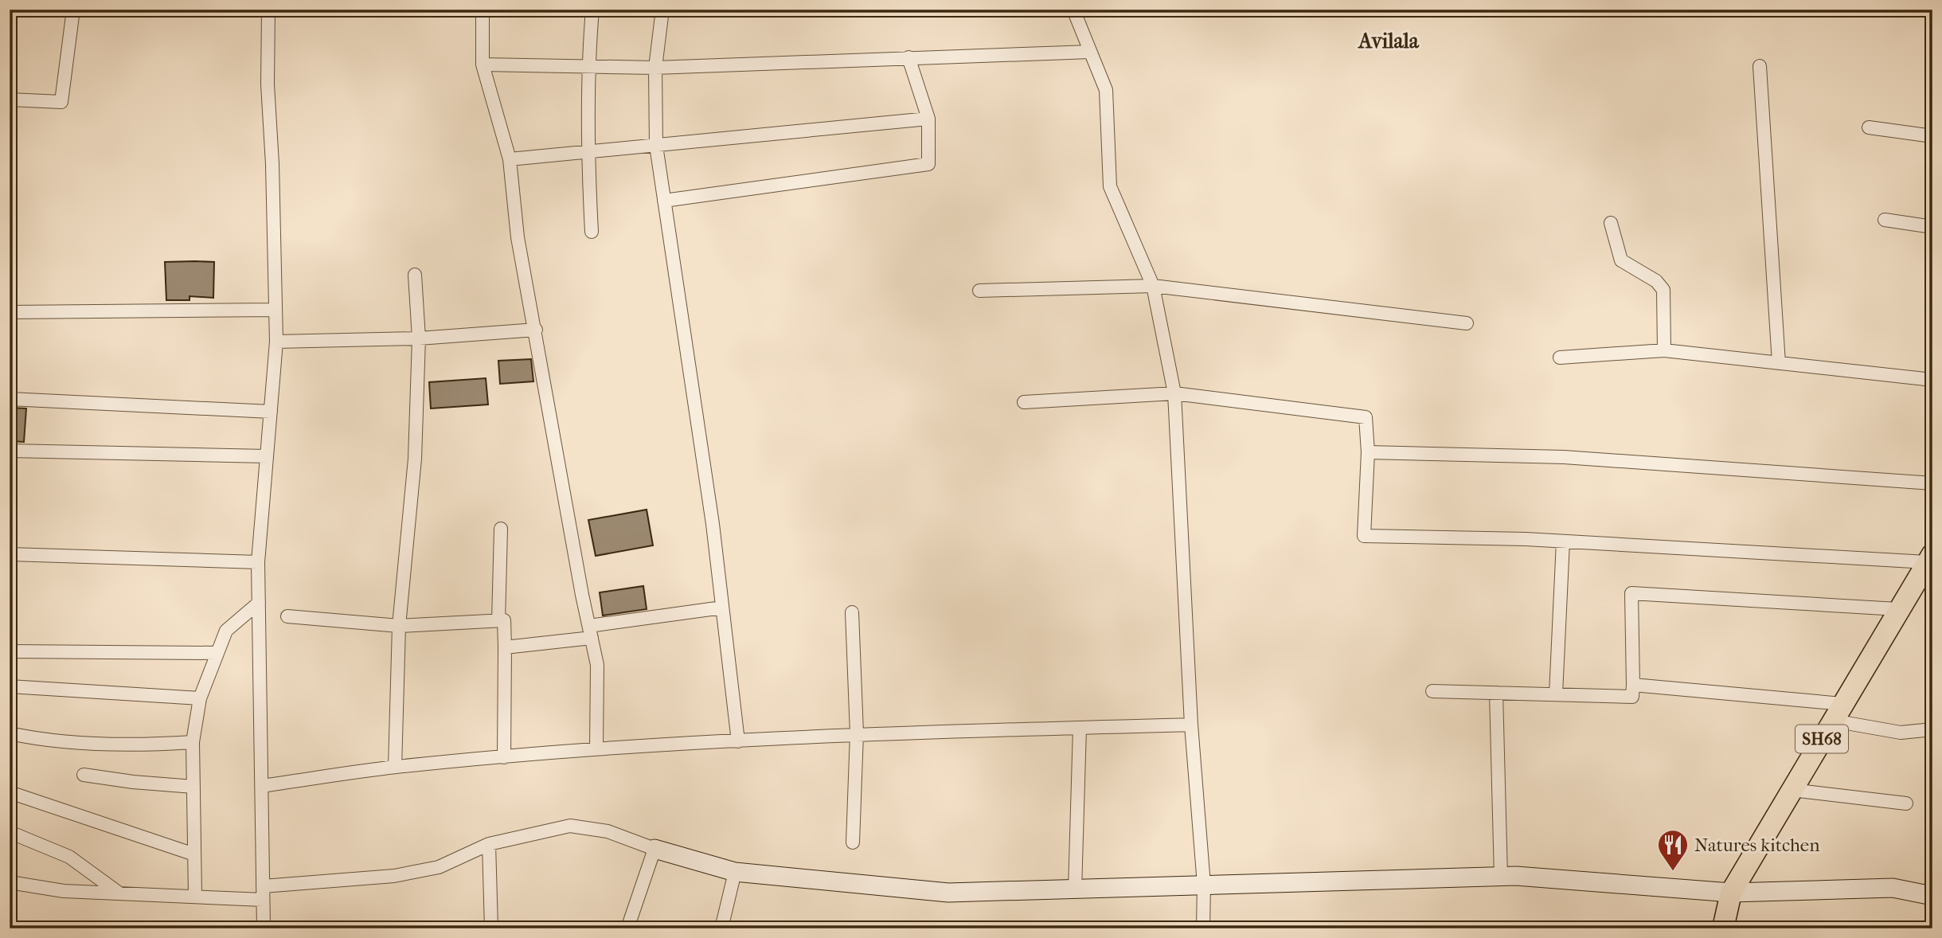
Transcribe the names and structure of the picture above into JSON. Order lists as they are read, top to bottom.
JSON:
{
  "streets": {
    "main road": ["SH68"]
  },
  "districts": ["Avilala"],
  "places": {
    "restaurant": ["Natures kitchen"]
  }
}
